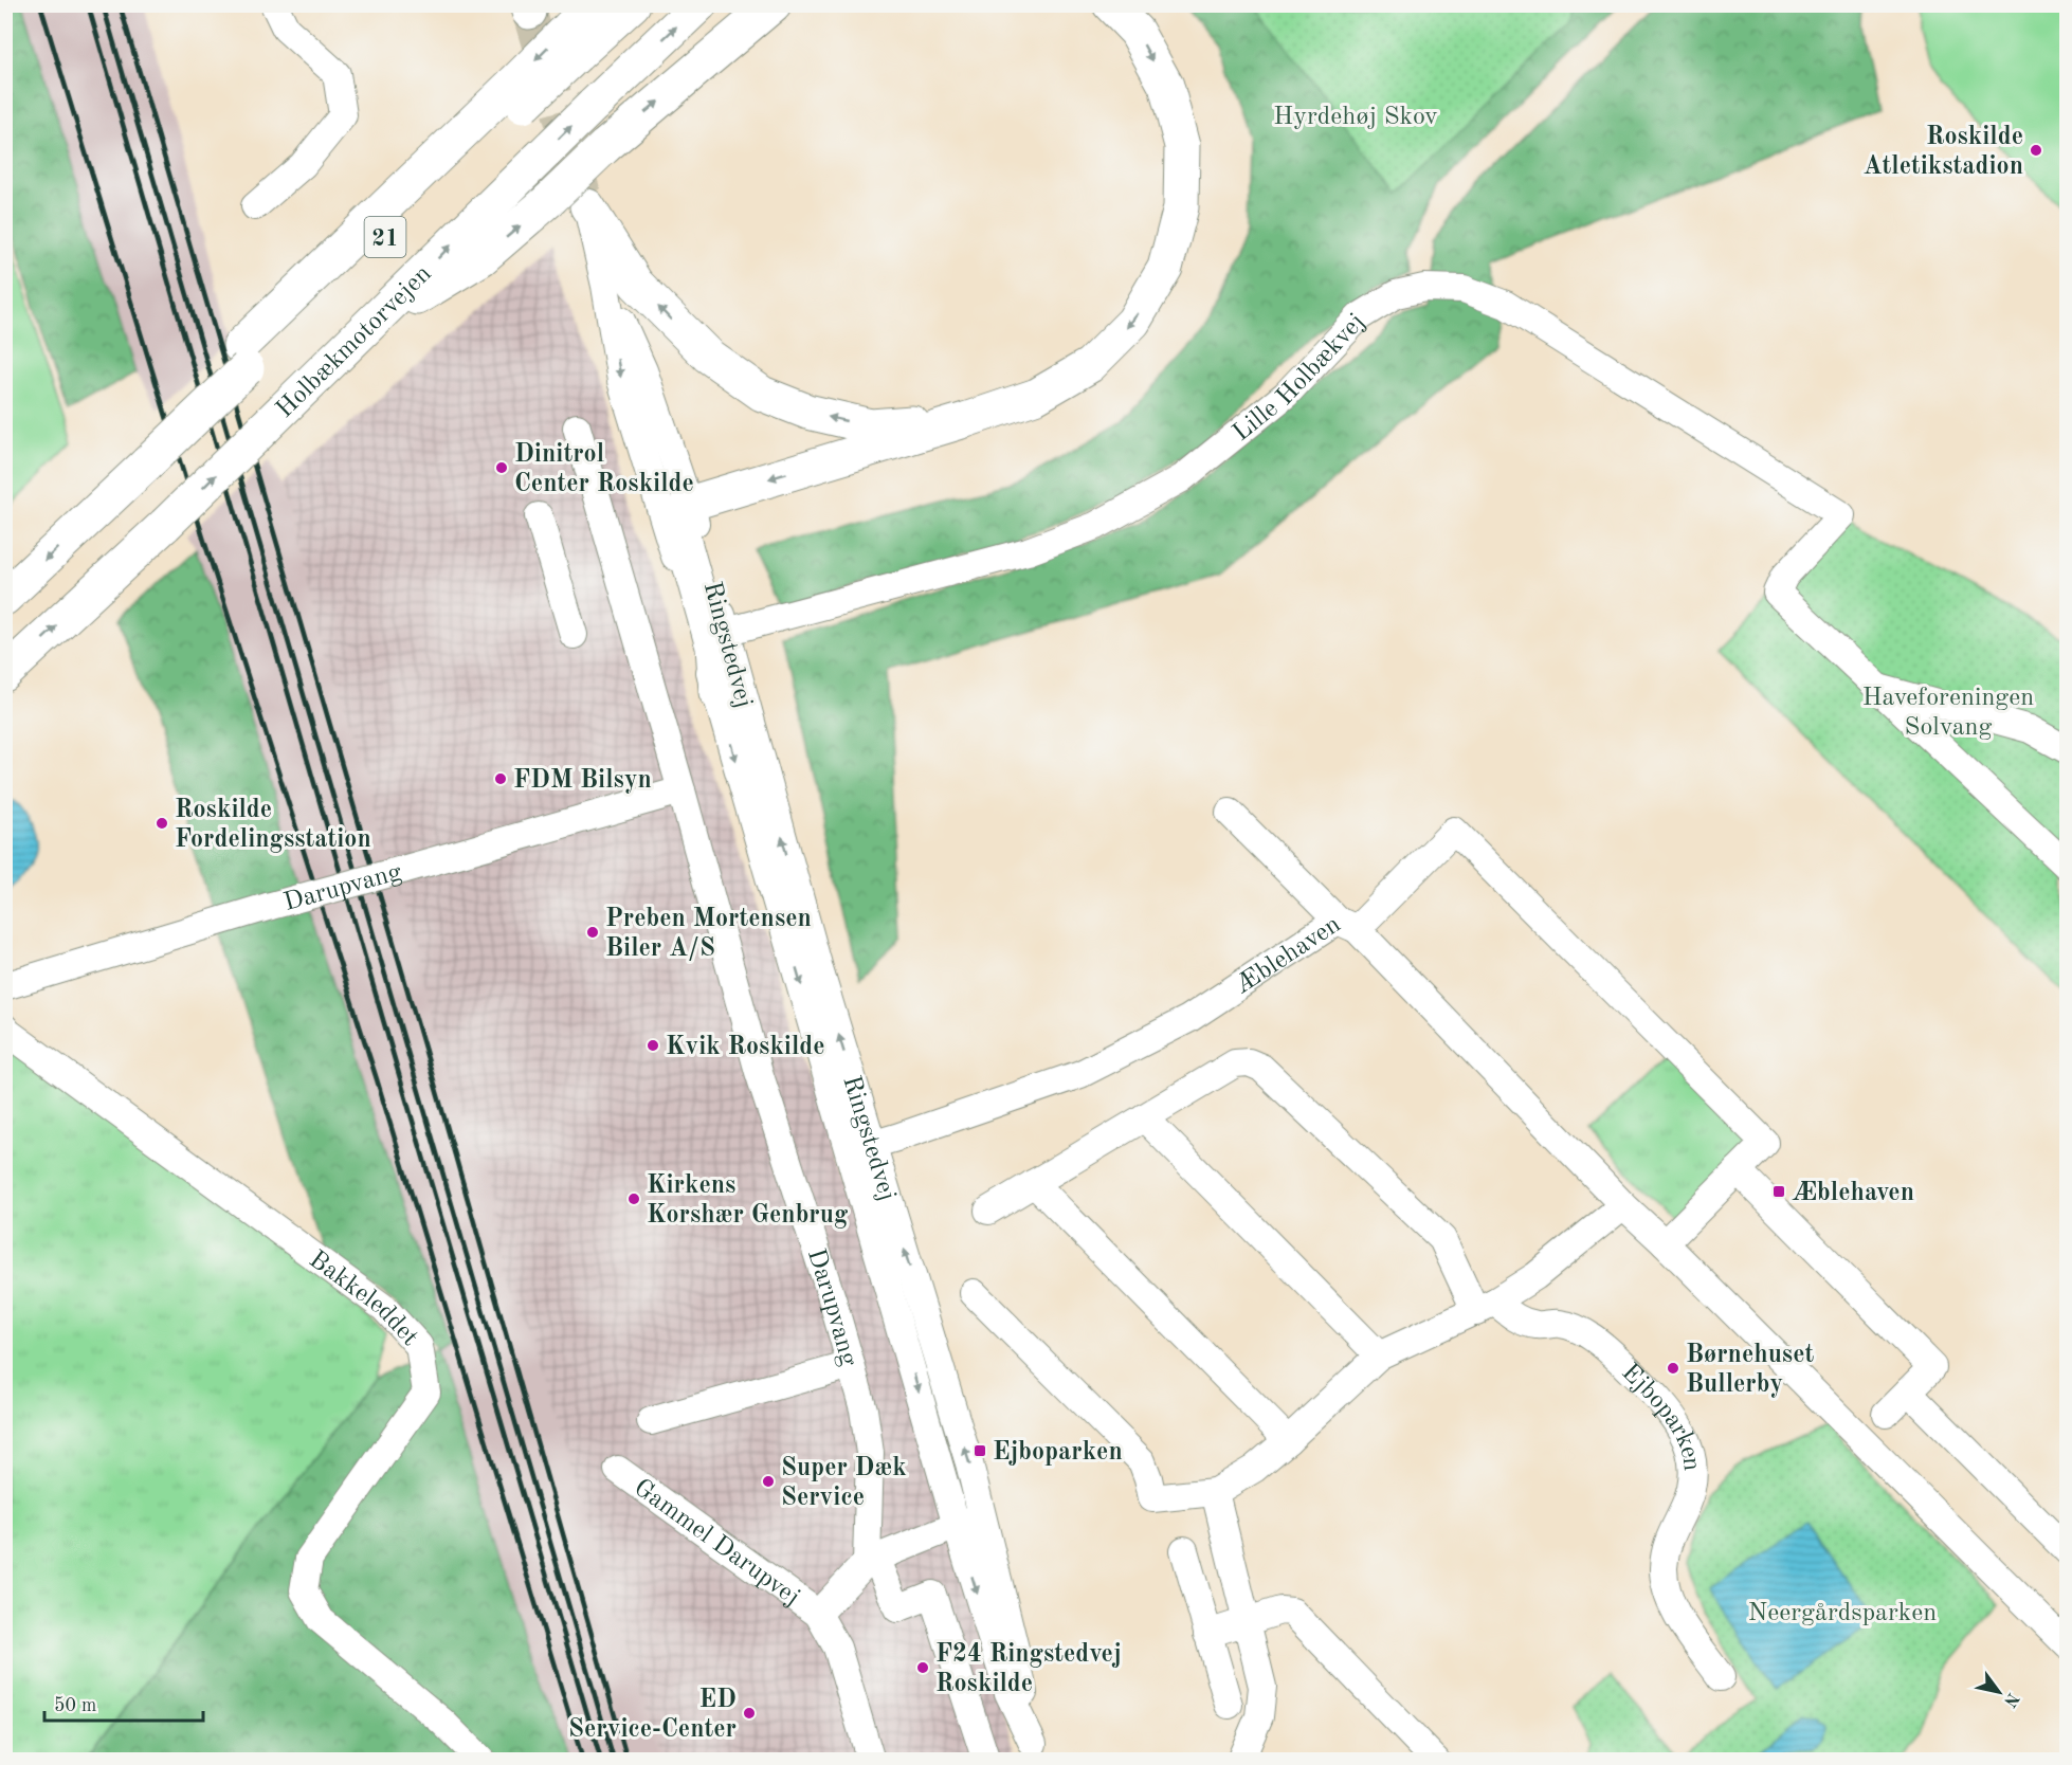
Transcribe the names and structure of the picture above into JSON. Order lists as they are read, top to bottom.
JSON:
{
  "streets": {
    "highway": ["21", "Holbækmotorvejen"],
    "street": [
      "Lille Holbækvej",
      "Ringstedvej",
      "Darupvang",
      "Æblehaven",
      "Bakkeleddet",
      "Ejboparken",
      "Gammel Darupvej"
    ]
  },
  "crossings": [
    ["Lille Holbækvej", "Ringstedvej"],
    ["Ringstedvej", "Æblehaven"],
    ["Darupvang", "Gammel Darupvej"]
  ],
  "parks": ["Hyrdehøj Skov", "Haveforeningen Solvang", "Neergårdsparken"],
  "places": {
    "other": [
      "Roskilde Atletikstadion",
      "Dinitrol Center Roskilde",
      "FDM Bilsyn",
      "Roskilde Fordelingsstation",
      "Preben Mortensen Biler A/S",
      "Kvik Roskilde",
      "Kirkens Korshær Genbrug",
      "Børnehuset Bullerby",
      "Super Dæk Service",
      "F24 Ringstedvej Roskilde",
      "ED Service-Center"
    ],
    "transit": ["Æblehaven", "Ejboparken"]
  },
  "scale_bar": "50 m",
  "north": "bottom right"
}
